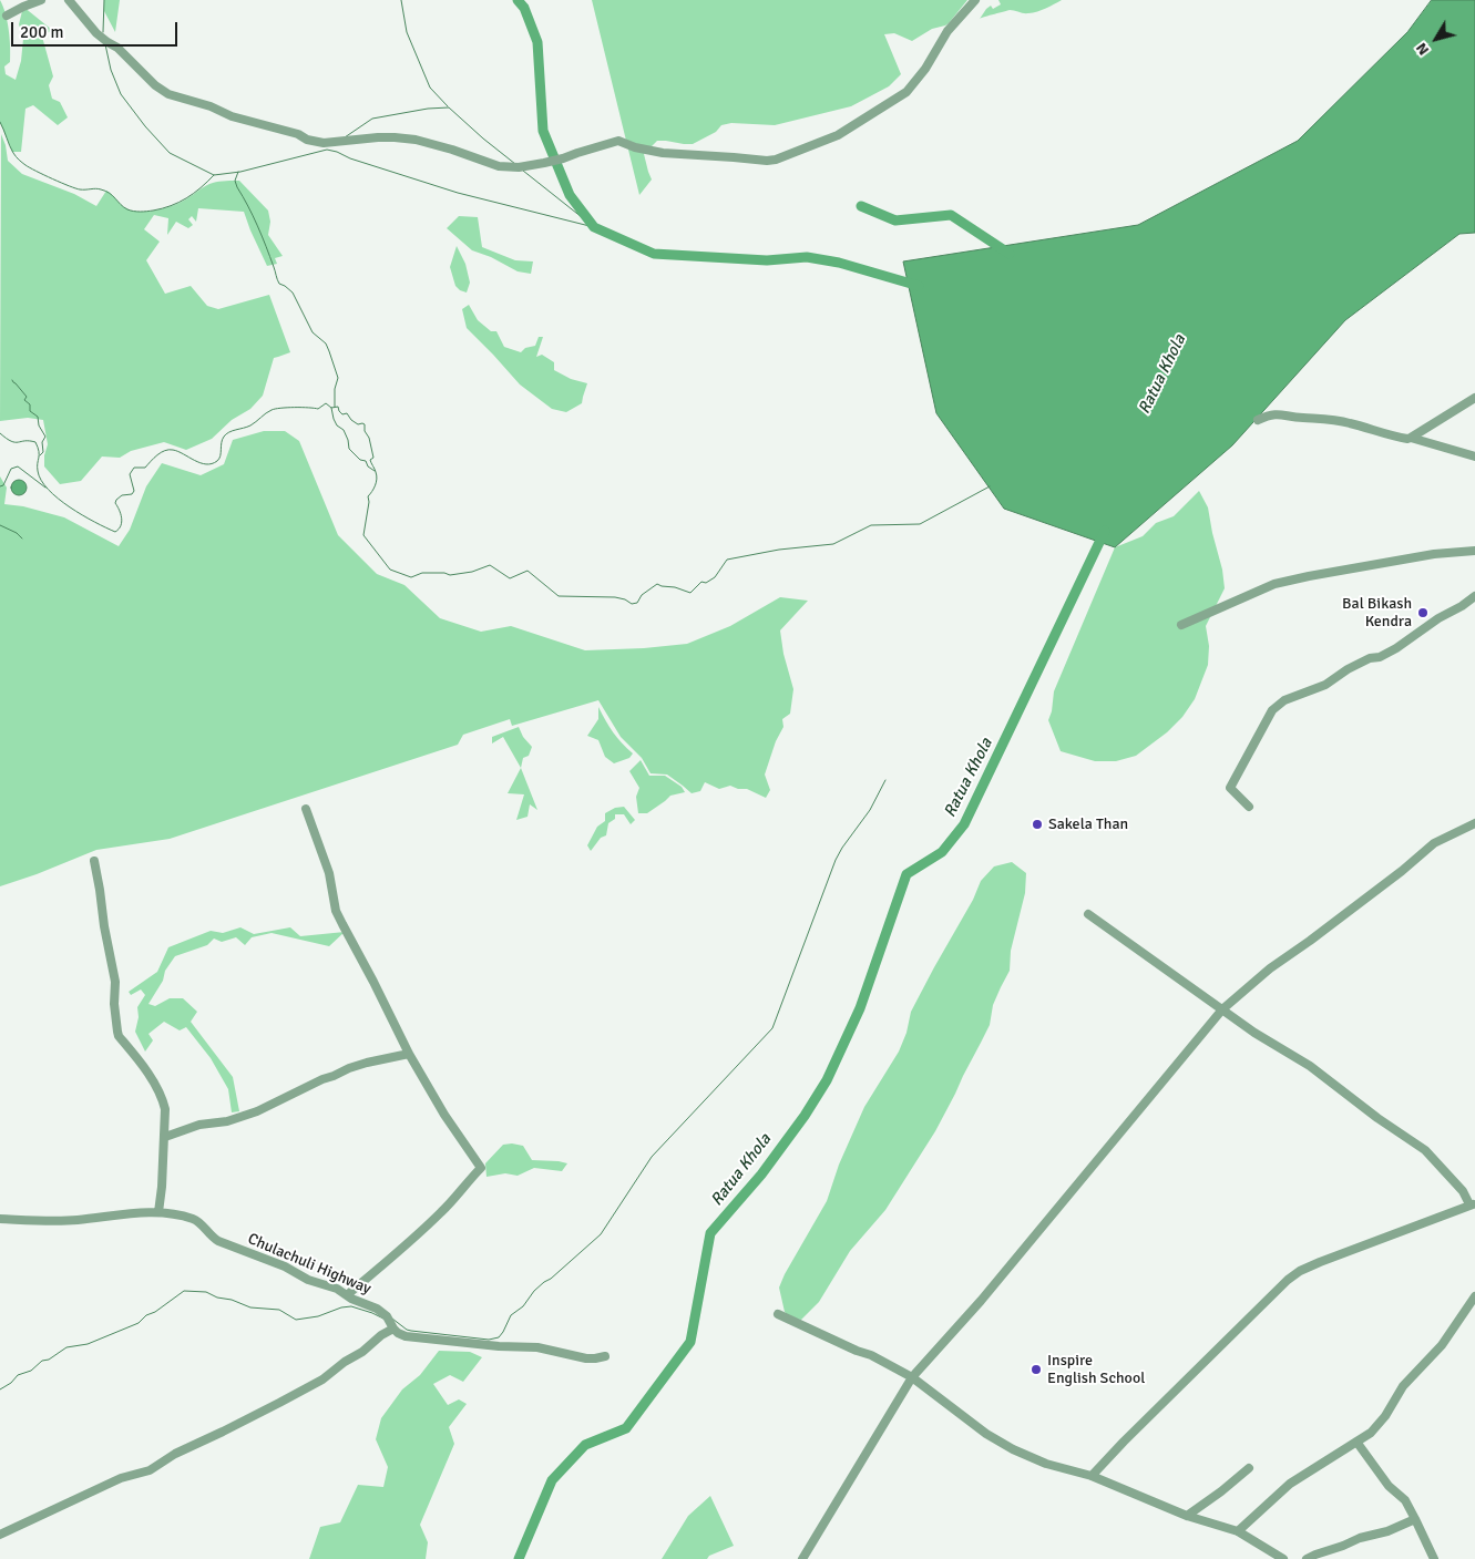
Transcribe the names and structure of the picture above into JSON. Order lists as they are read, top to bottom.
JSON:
{
  "streets": {
    "street": ["Chulachuli Highway"]
  },
  "water": ["Ratua Khola"],
  "places": ["Bal Bikash Kendra", "Sakela Than", "Inspire English School"],
  "scale_bar": "200 m",
  "north": "bottom left"
}
